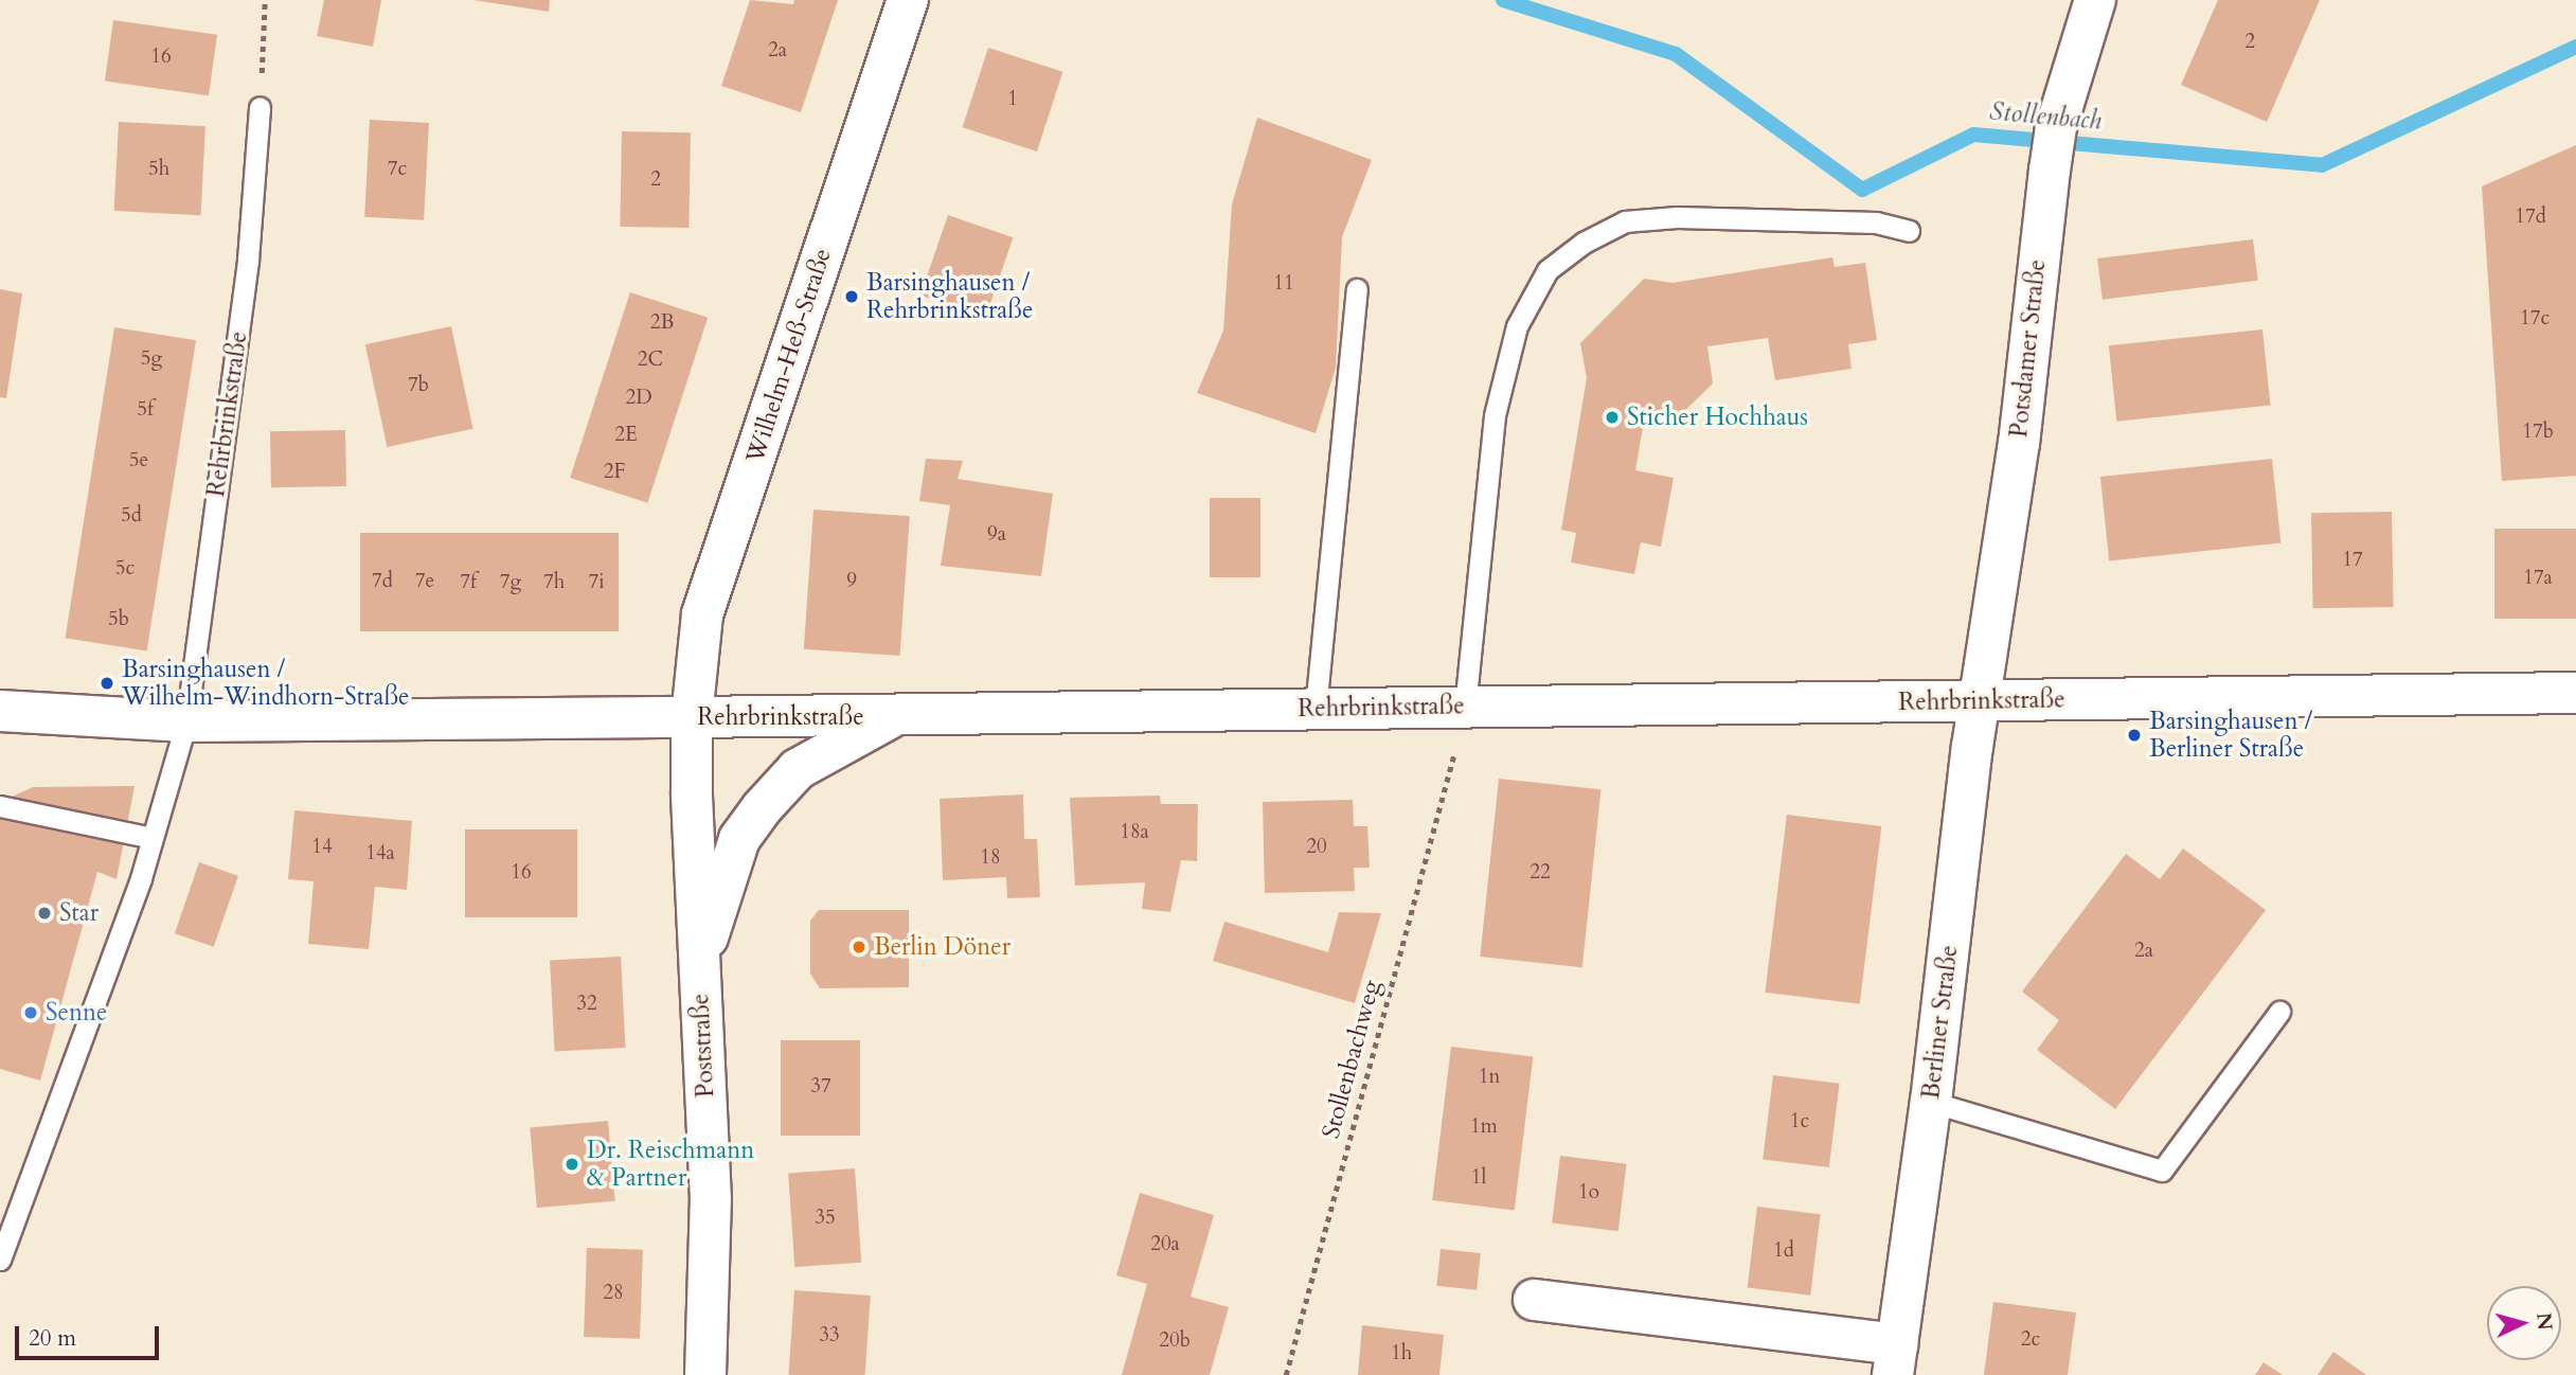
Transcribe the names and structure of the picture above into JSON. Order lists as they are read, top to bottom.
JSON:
{
  "streets": {
    "main road": [
      "Potsdamer Straße",
      "Wilhelm-Heß-Straße",
      "Rehrbrinkstraße",
      "Berliner Straße",
      "Poststraße"
    ],
    "path": ["Stollenbachweg"]
  },
  "crossings": [
    ["Potsdamer Straße", "Rehrbrinkstraße"],
    ["Potsdamer Straße", "Berliner Straße"],
    ["Wilhelm-Heß-Straße", "Rehrbrinkstraße"],
    ["Wilhelm-Heß-Straße", "Poststraße"],
    ["Rehrbrinkstraße", "Berliner Straße"],
    ["Rehrbrinkstraße", "Poststraße"]
  ],
  "water": ["Stollenbach"],
  "places": [
    "Barsinghausen / Rehrbrinkstraße",
    "Sticher Hochhaus",
    "Barsinghausen / Wilhelm-Windhorn-Straße",
    "Barsinghausen / Berliner Straße",
    "Star",
    "Berlin Döner",
    "Senne",
    "Dr. Reischmann & Partner"
  ],
  "house_numbers": [
    "2",
    "2a",
    "16",
    "1",
    "5h",
    "7c",
    "2",
    "17d",
    "11",
    "17c",
    "2B",
    "5g",
    "2C",
    "7b",
    "2D",
    "5f",
    "17b",
    "2E",
    "5e",
    "2F",
    "5d",
    "9a",
    "17",
    "5c",
    "17a",
    "7d",
    "7e",
    "9",
    "7f",
    "7g",
    "7h",
    "7i",
    "5b",
    "18a",
    "14",
    "20",
    "14a",
    "18",
    "16",
    "22",
    "2a",
    "32",
    "1n",
    "37",
    "1c",
    "1m",
    "1l",
    "1o",
    "35",
    "20a",
    "1d",
    "28",
    "33",
    "2c",
    "20b",
    "1h"
  ],
  "scale_bar": "20 m",
  "north": "right"
}
